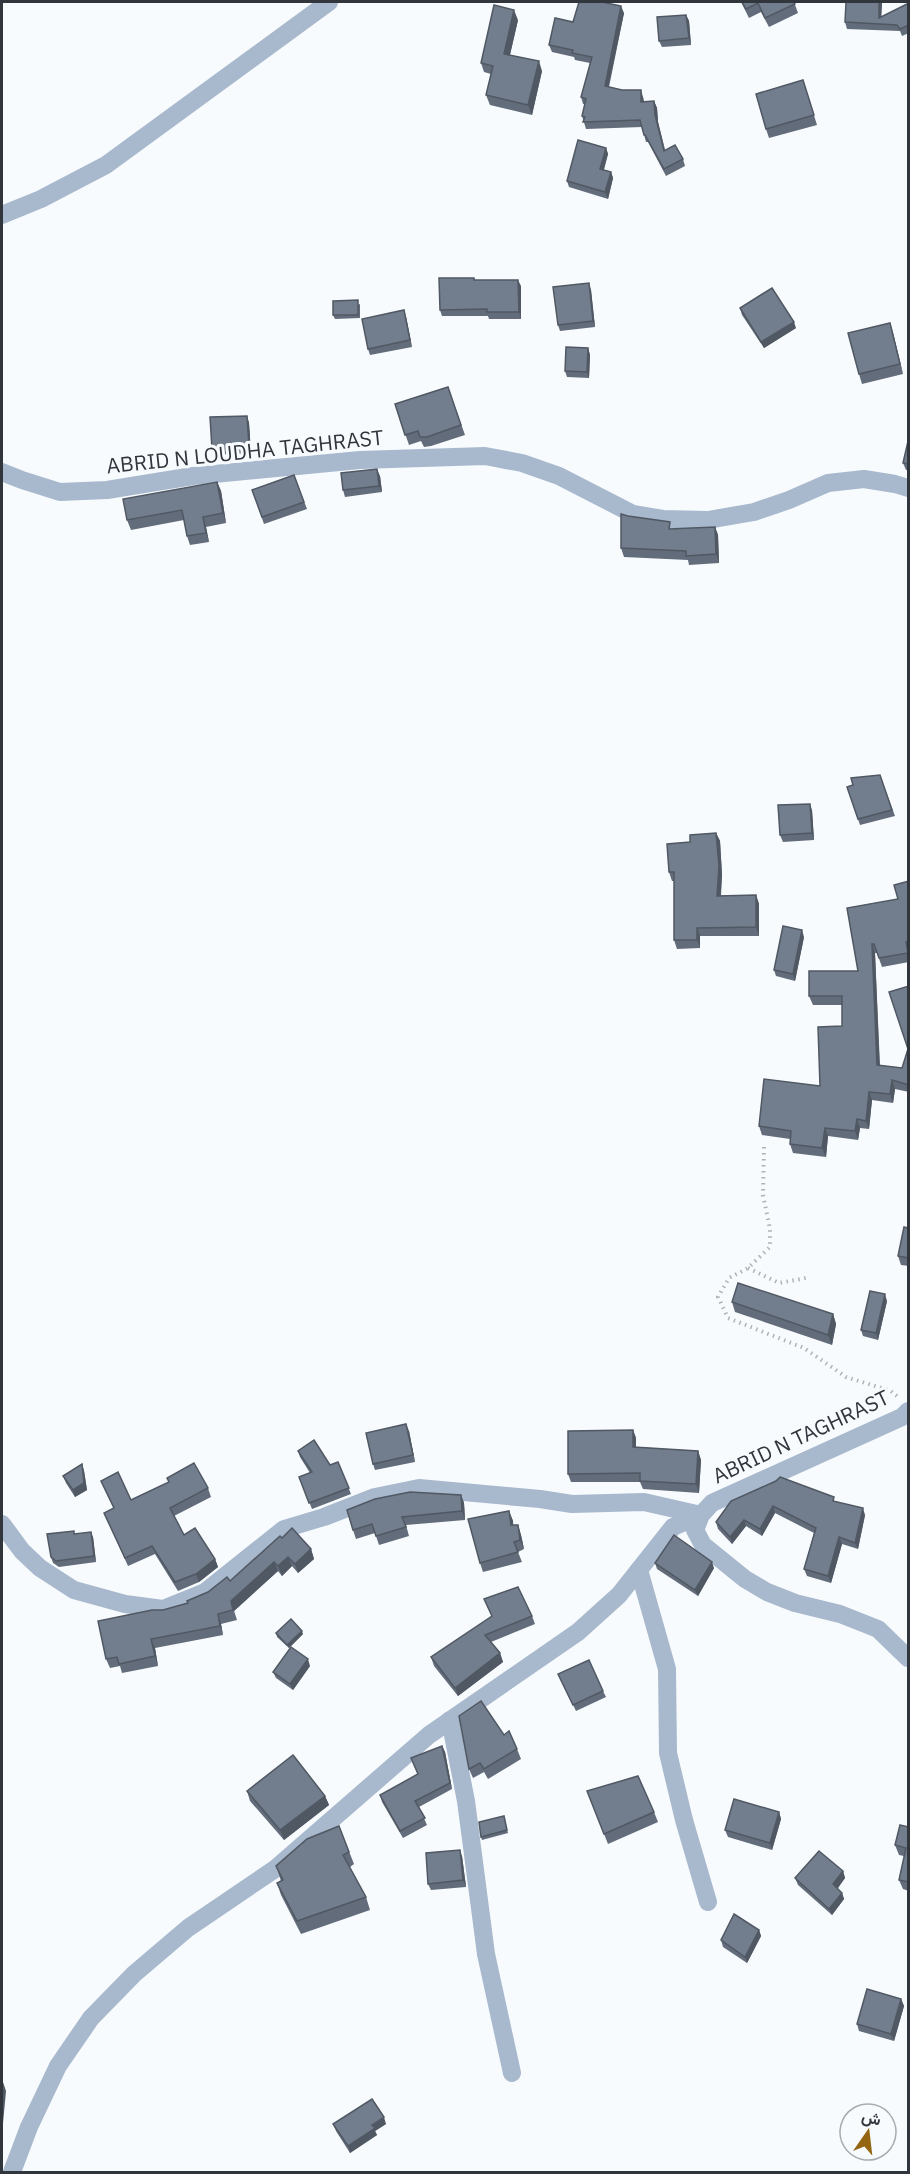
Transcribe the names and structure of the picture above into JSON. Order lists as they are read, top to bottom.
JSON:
{
  "streets": {
    "street": ["ABRID N LOUDHA TAGHRAST", "ABRID N TAGHRAST"]
  },
  "north": "top"
}
